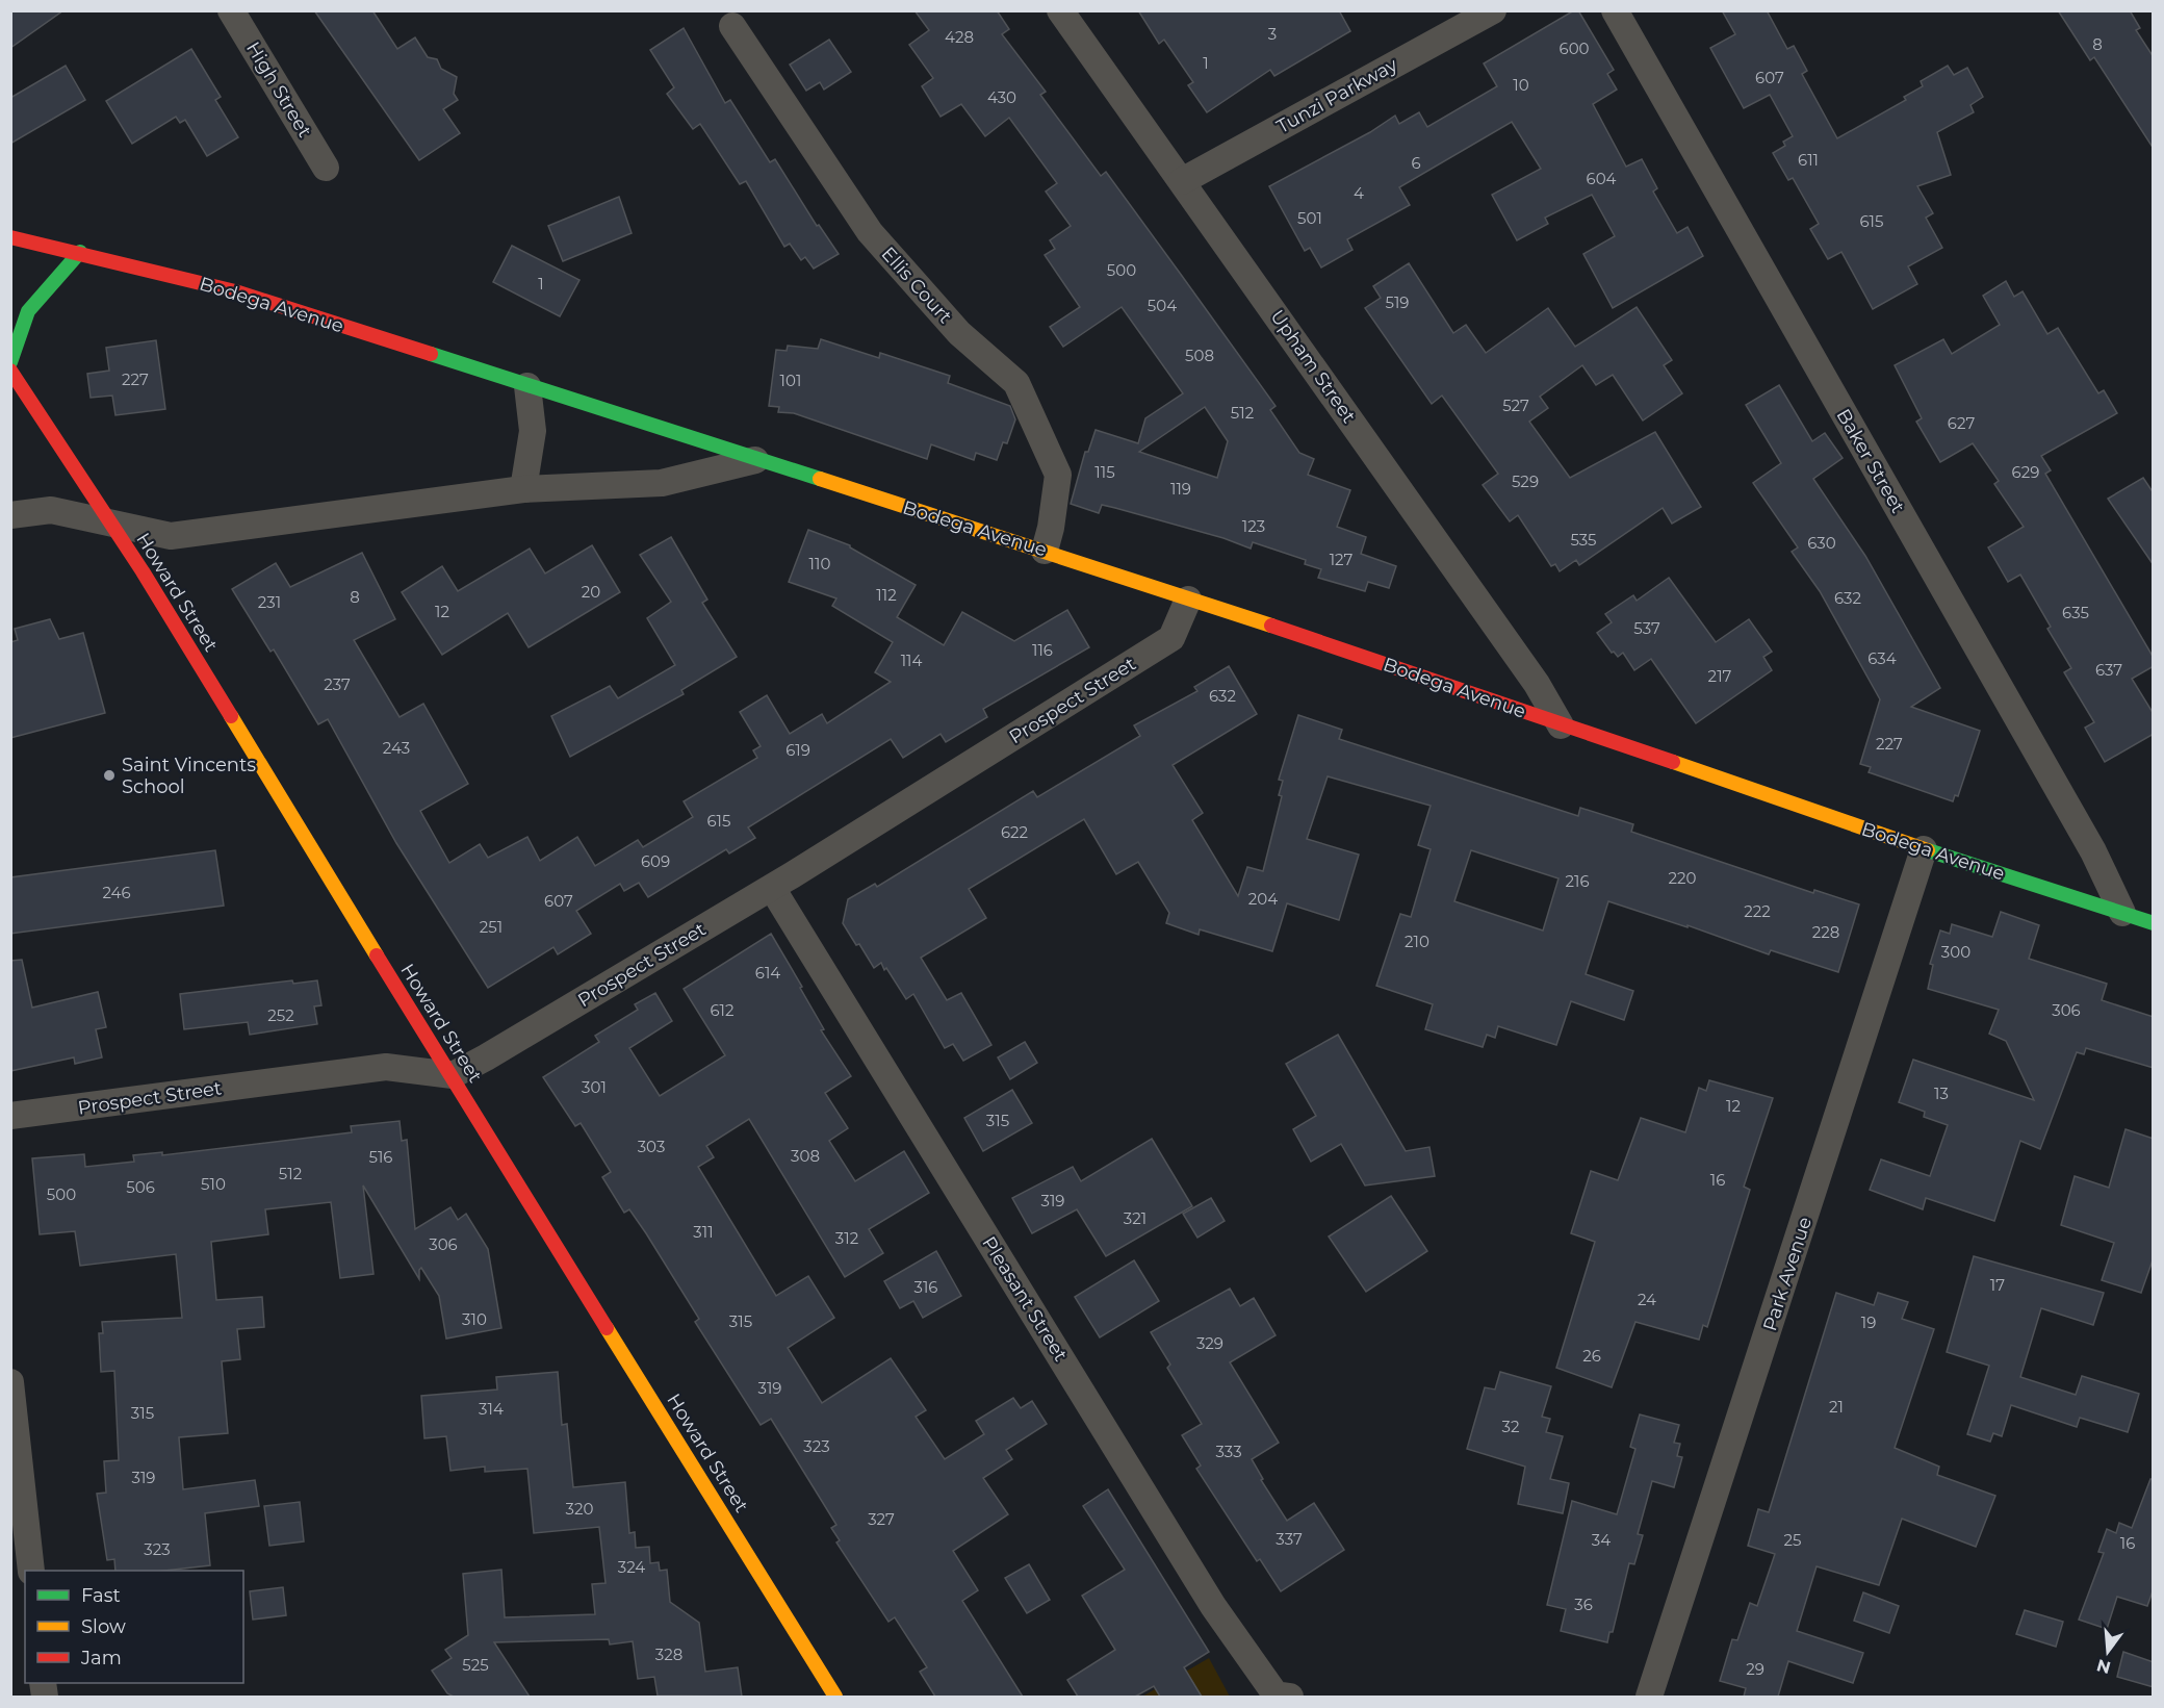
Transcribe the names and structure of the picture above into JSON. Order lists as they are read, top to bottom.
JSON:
{
  "streets": {
    "main road": ["Bodega Avenue", "Howard Street"],
    "street": [
      "High Street",
      "Tunzi Parkway",
      "Ellis Court",
      "Upham Street",
      "Baker Street",
      "Prospect Street",
      "Park Avenue",
      "Pleasant Street"
    ]
  },
  "crossings": [
    ["Tunzi Parkway", "Upham Street"],
    ["Ellis Court", "Bodega Avenue"],
    ["Bodega Avenue", "Upham Street"],
    ["Bodega Avenue", "Baker Street"],
    ["Bodega Avenue", "Prospect Street"],
    ["Bodega Avenue", "Park Avenue"],
    ["Howard Street", "Prospect Street"],
    ["Prospect Street", "Pleasant Street"]
  ],
  "places": ["Saint Vincents School"],
  "house_numbers": [
    "3",
    "428",
    "8",
    "600",
    "1",
    "607",
    "10",
    "430",
    "611",
    "6",
    "604",
    "4",
    "501",
    "615",
    "500",
    "1",
    "519",
    "504",
    "508",
    "227",
    "101",
    "527",
    "512",
    "627",
    "115",
    "629",
    "529",
    "119",
    "123",
    "535",
    "630",
    "127",
    "110",
    "20",
    "112",
    "8",
    "632",
    "231",
    "12",
    "635",
    "537",
    "116",
    "634",
    "114",
    "637",
    "217",
    "237",
    "632",
    "227",
    "243",
    "619",
    "615",
    "622",
    "609",
    "220",
    "216",
    "246",
    "204",
    "607",
    "222",
    "251",
    "228",
    "210",
    "300",
    "614",
    "612",
    "306",
    "252",
    "301",
    "13",
    "12",
    "315",
    "303",
    "308",
    "516",
    "512",
    "16",
    "510",
    "506",
    "500",
    "319",
    "321",
    "311",
    "312",
    "306",
    "17",
    "316",
    "24",
    "310",
    "315",
    "19",
    "329",
    "26",
    "319",
    "21",
    "314",
    "315",
    "32",
    "323",
    "333",
    "319",
    "320",
    "327",
    "337",
    "34",
    "25",
    "16",
    "323",
    "324",
    "36",
    "328",
    "525",
    "29"
  ],
  "legend": ["Fast", "Slow", "Jam"],
  "north": "bottom"
}
